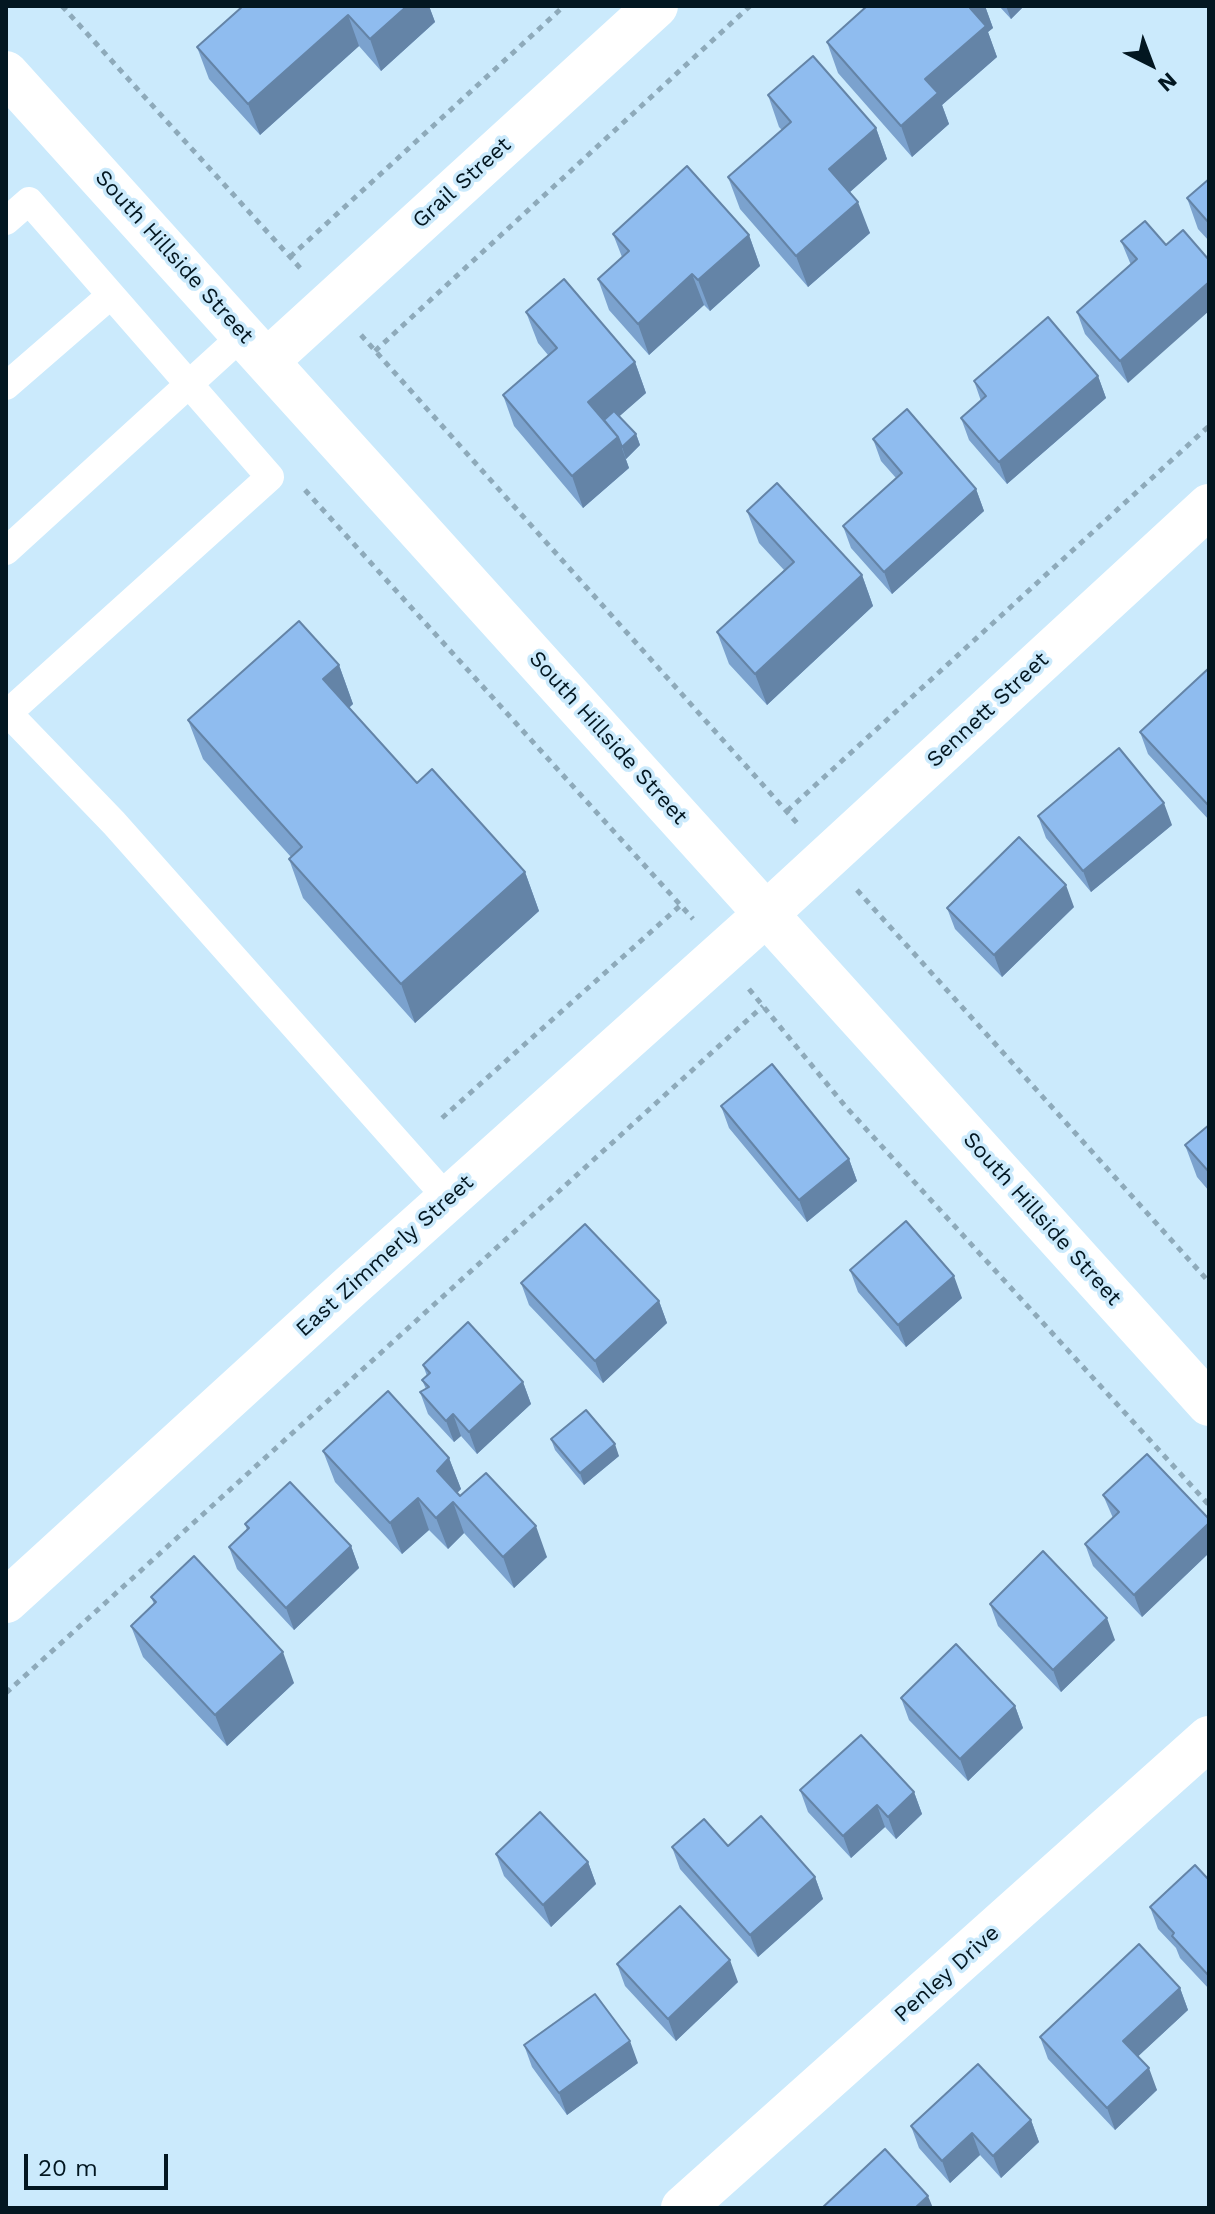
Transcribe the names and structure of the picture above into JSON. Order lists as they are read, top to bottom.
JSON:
{
  "streets": {
    "street": [
      "Grail Street",
      "South Hillside Street",
      "Sennett Street",
      "East Zimmerly Street",
      "Penley Drive"
    ]
  },
  "crossings": [
    ["Grail Street", "South Hillside Street"],
    ["South Hillside Street", "Sennett Street"],
    ["South Hillside Street", "East Zimmerly Street"],
    ["Sennett Street", "East Zimmerly Street"]
  ],
  "scale_bar": "20 m",
  "north": "bottom right"
}
